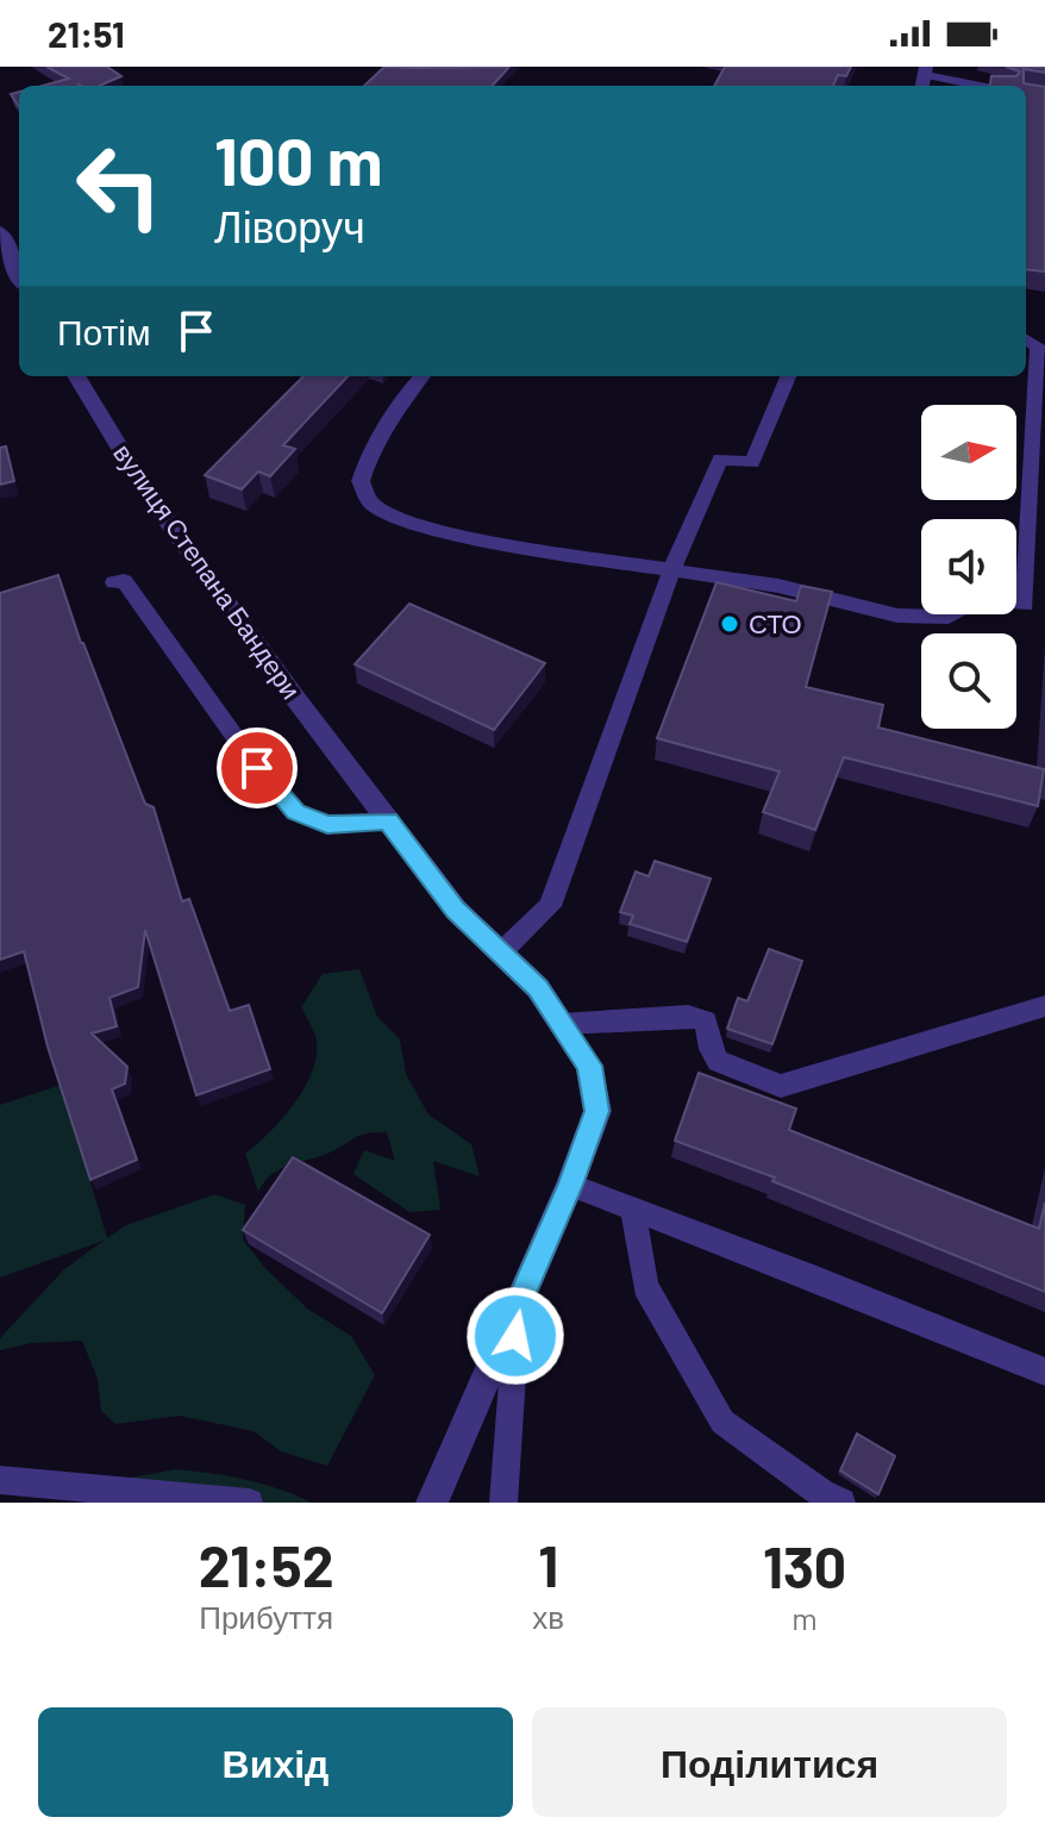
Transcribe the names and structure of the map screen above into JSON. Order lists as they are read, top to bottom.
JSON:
{
  "streets": {
    "street": ["вулиця Степана Бандери"]
  },
  "places": ["СТО"],
  "north": "right",
  "page": {
    "status": "21:51",
    "turn": ["100 m", "Ліворуч"],
    "then": "Потім",
    "eta": [
      "21:52",
      "Прибуття",
      "1",
      "хв",
      "130",
      "m"
    ],
    "buttons": ["Вихід", "Поділитися"]
  }
}
